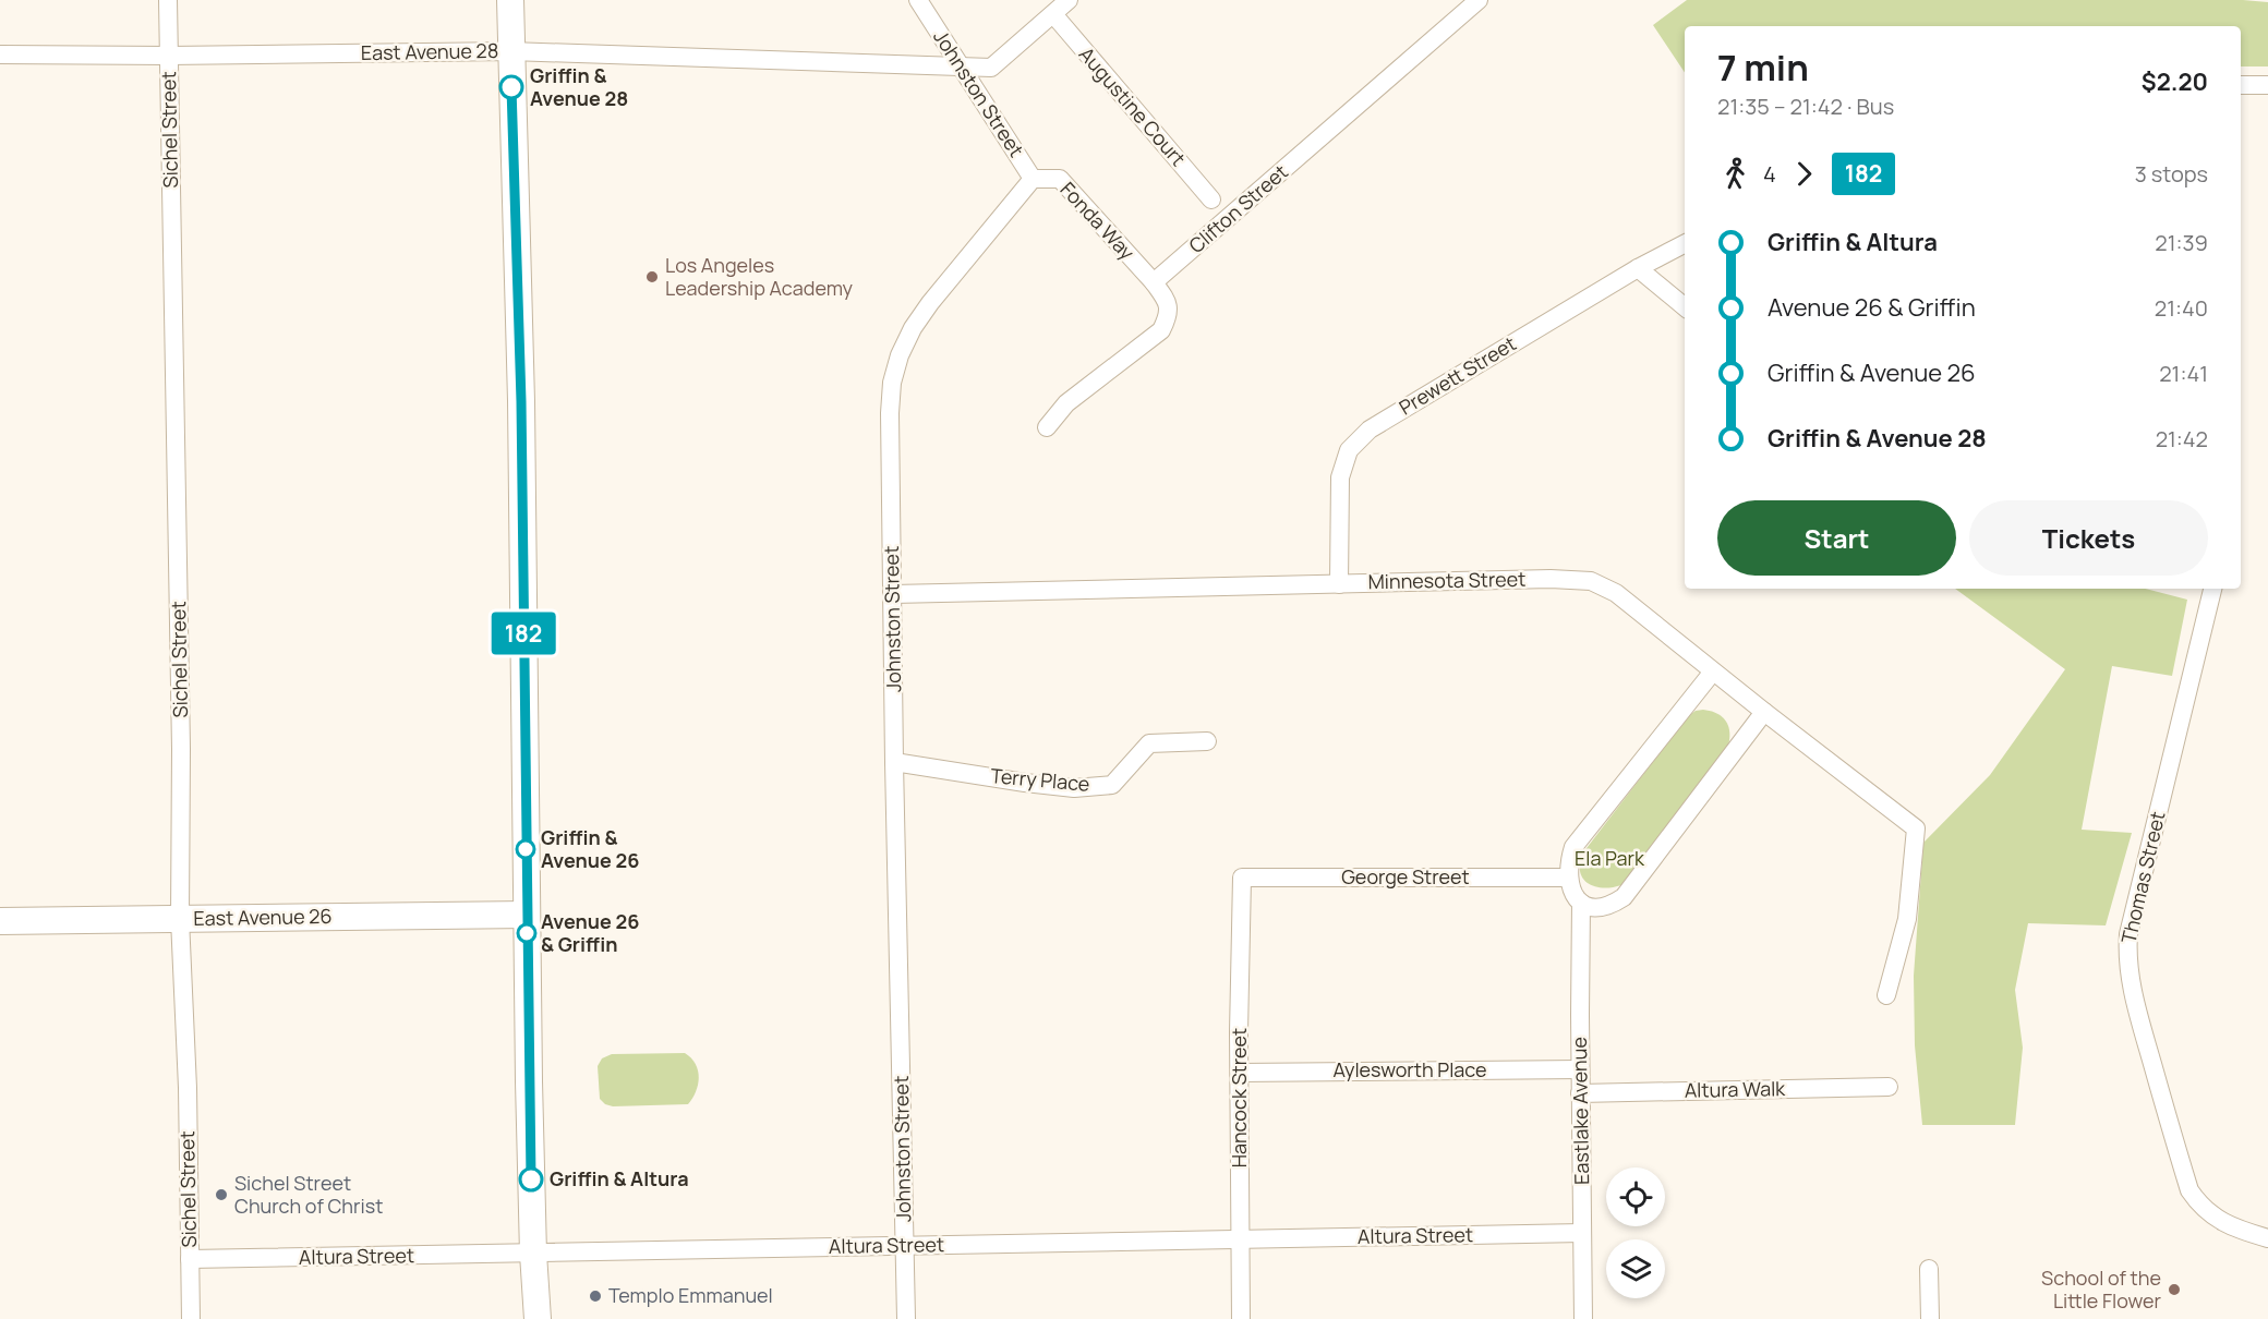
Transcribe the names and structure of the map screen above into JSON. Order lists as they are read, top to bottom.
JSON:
{
  "streets": {
    "street": [
      "East Avenue 28",
      "Johnston Street",
      "Augustine Court",
      "Sichel Street",
      "Clifton Street",
      "Fonda Way",
      "Prewett Street",
      "Minnesota Street",
      "Terry Place",
      "George Street",
      "Thomas Street",
      "East Avenue 26",
      "Aylesworth Place",
      "Altura Walk",
      "Hancock Street",
      "Eastlake Avenue",
      "Altura Street"
    ]
  },
  "crossings": [
    ["East Avenue 28", "Johnston Street"],
    ["East Avenue 28", "Augustine Court"],
    ["East Avenue 28", "Sichel Street"],
    ["Johnston Street", "Fonda Way"],
    ["Johnston Street", "Minnesota Street"],
    ["Johnston Street", "Terry Place"],
    ["Johnston Street", "Altura Street"],
    ["Sichel Street", "East Avenue 26"],
    ["Sichel Street", "Altura Street"],
    ["Clifton Street", "Fonda Way"],
    ["Prewett Street", "Minnesota Street"],
    ["George Street", "Hancock Street"],
    ["George Street", "Eastlake Avenue"],
    ["Aylesworth Place", "Hancock Street"],
    ["Aylesworth Place", "Eastlake Avenue"],
    ["Altura Walk", "Eastlake Avenue"],
    ["Hancock Street", "Altura Street"],
    ["Eastlake Avenue", "Altura Street"]
  ],
  "parks": ["Ela Park"],
  "places": [
    "Griffin & Avenue 28",
    "Los Angeles Leadership Academy",
    "Griffin & Avenue 26",
    "Avenue 26 & Griffin",
    "Griffin & Altura",
    "Sichel Street Church of Christ",
    "School of the Little Flower",
    "Templo Emmanuel"
  ],
  "lines": ["bus line 182"],
  "page": {
    "on_map": "182",
    "heading": ["7 min", "21:35 – 21:42 · Bus", "$2.20"],
    "legs": ["4", "182", "3 stops"],
    "list": [
      {
        "name": "Griffin & Altura",
        "value": "21:39"
      },
      {
        "name": "Avenue 26 & Griffin",
        "value": "21:40"
      },
      {
        "name": "Griffin & Avenue 26",
        "value": "21:41"
      },
      {
        "name": "Griffin & Avenue 28",
        "value": "21:42"
      }
    ],
    "buttons": ["Start", "Tickets"]
  }
}
